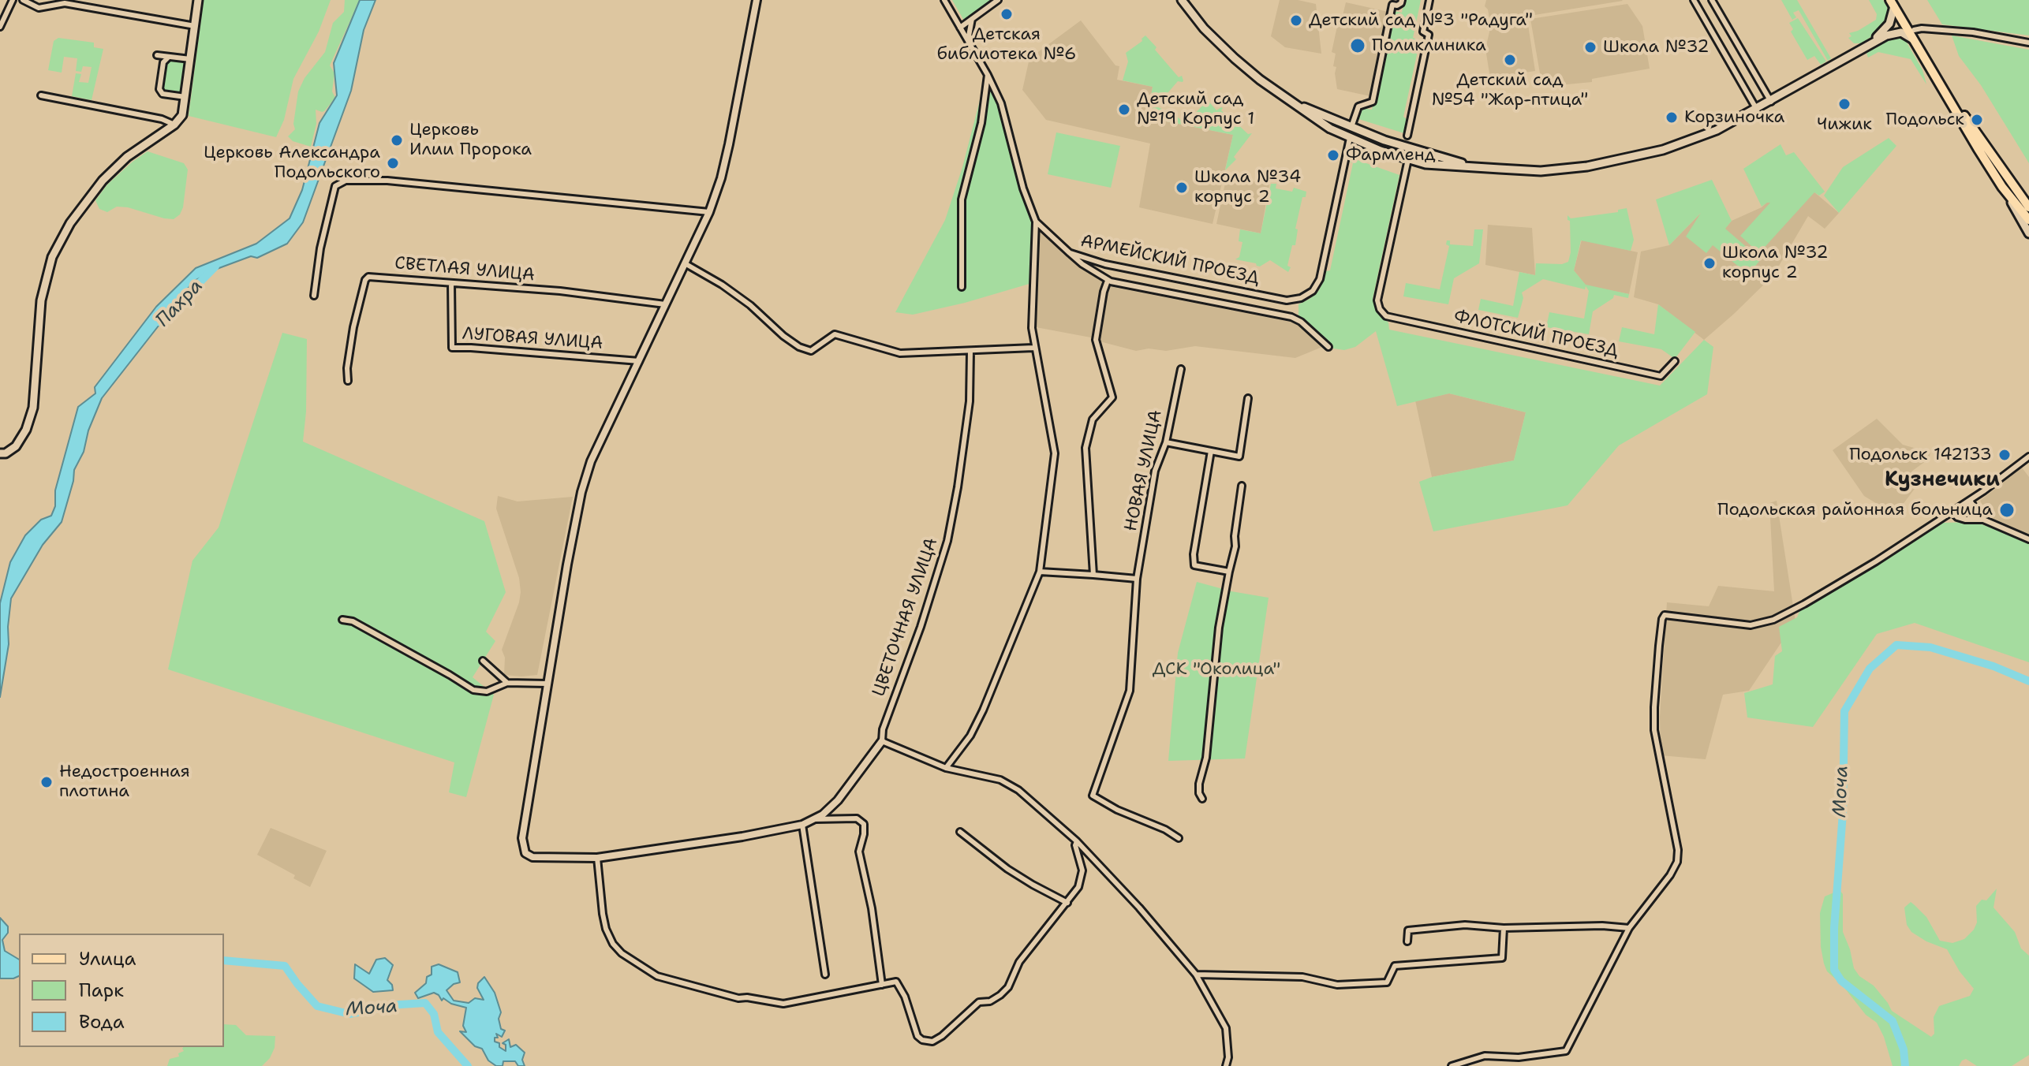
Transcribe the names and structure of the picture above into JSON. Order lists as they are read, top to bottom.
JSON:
{
  "streets": {
    "street": [
      "АРМЕЙСКИЙ ПРОЕЗД",
      "СВЕТЛАЯ УЛИЦА",
      "ФЛОТСКИЙ ПРОЕЗД",
      "ЛУГОВАЯ УЛИЦА",
      "НОВАЯ УЛИЦА",
      "ЦВЕТОЧНАЯ УЛИЦА"
    ]
  },
  "crossings": [
    ["СВЕТЛАЯ УЛИЦА", "ЛУГОВАЯ УЛИЦА"]
  ],
  "districts": ["Кузнечики"],
  "water": ["Пахра", "Моча"],
  "parks": ["ДСК \"Околица\""],
  "places": [
    "Детская библиотека №6",
    "Детский сад №3 \"Радуга\"",
    "Поликлиника",
    "Школа №32",
    "Детский сад №54 \"Жар-птица\"",
    "Чижик",
    "Детский сад №19 Корпус 1",
    "Корзиночка",
    "Подольск",
    "Церковь Илии Пророка",
    "Фармленд",
    "Церковь Александра Подольского",
    "Школа №34 корпус 2",
    "Школа №32 корпус 2",
    "Подольск 142133",
    "Подольская районная больница",
    "Недостроенная плотина"
  ],
  "legend": ["Улица", "Парк", "Вода"]
}
